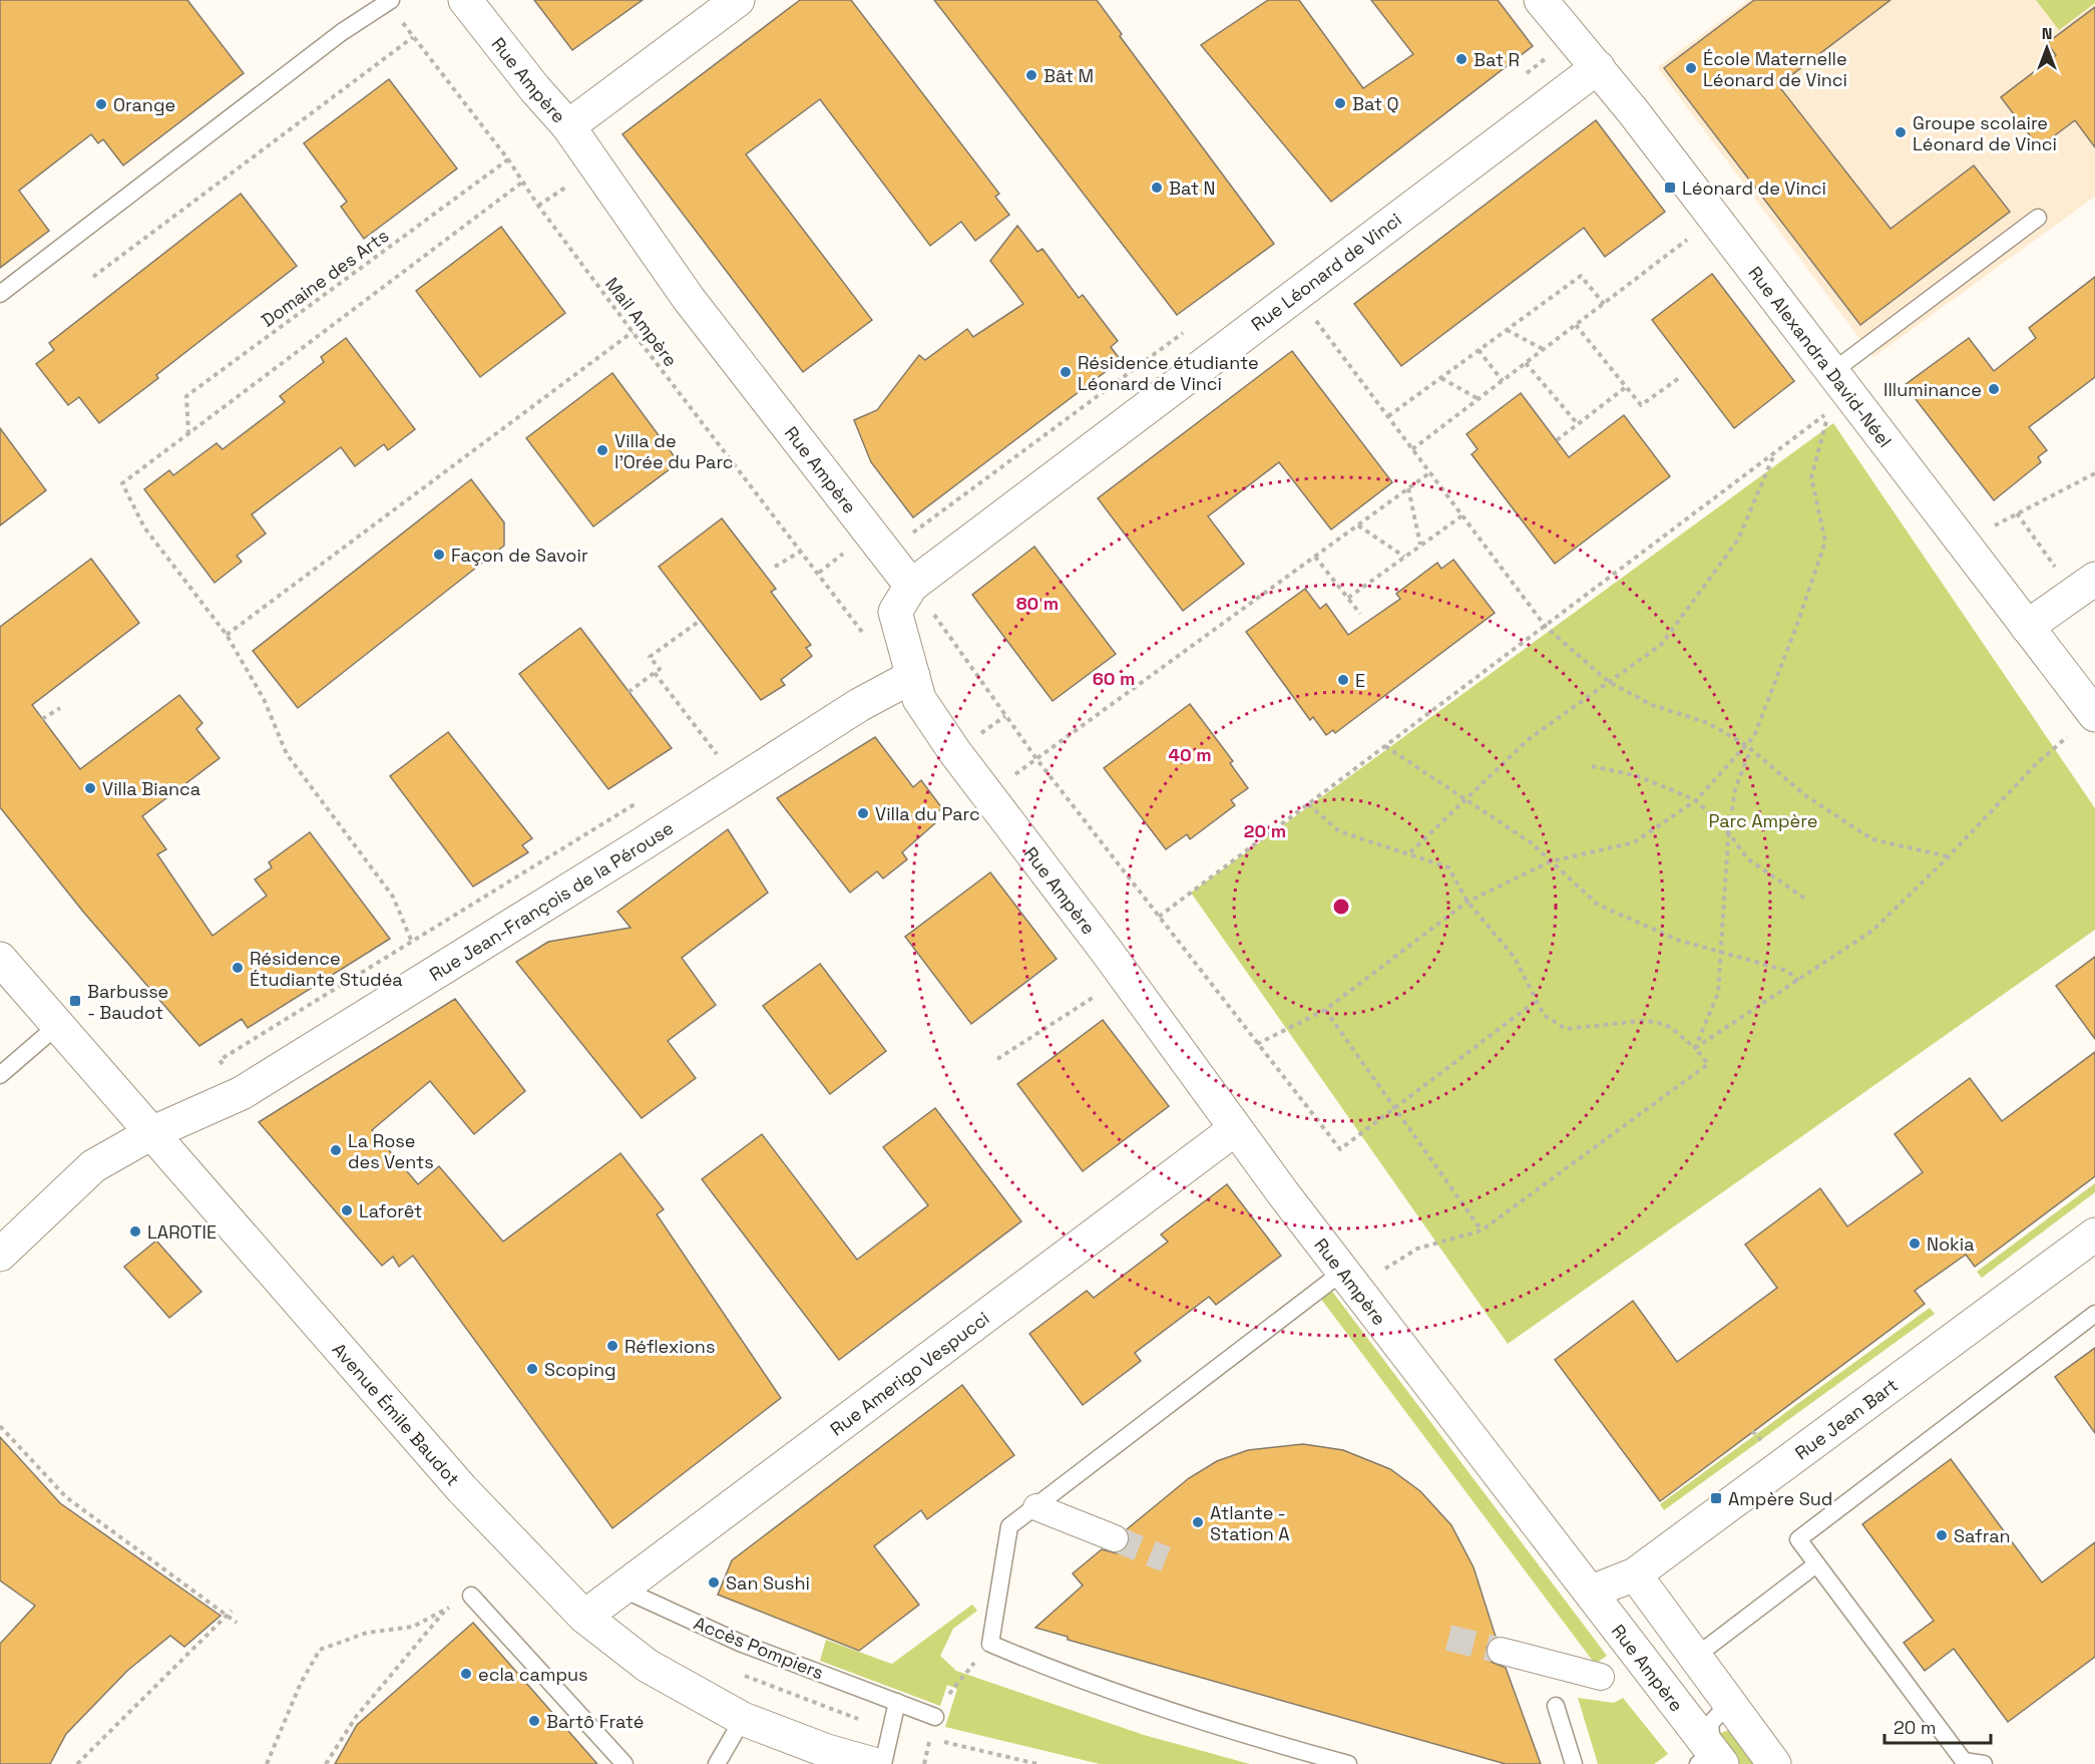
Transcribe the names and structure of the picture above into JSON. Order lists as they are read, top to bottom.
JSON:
{
  "streets": {
    "street": [
      "Rue Ampère",
      "Rue Léonard de Vinci",
      "Rue Alexandra David-Néel",
      "Rue Jean-François de la Pérouse",
      "Rue Amerigo Vespucci",
      "Avenue Émile Baudot",
      "Rue Jean Bart"
    ],
    "lane": ["Accès Pompiers"],
    "path": ["Domaine des Arts", "Mail Ampère"]
  },
  "crossings": [
    ["Rue Ampère", "Rue Léonard de Vinci"],
    ["Rue Ampère", "Rue Jean-François de la Pérouse"],
    ["Rue Ampère", "Rue Amerigo Vespucci"],
    ["Rue Ampère", "Rue Jean Bart"],
    ["Rue Léonard de Vinci", "Rue Alexandra David-Néel"],
    ["Domaine des Arts", "Mail Ampère"],
    ["Rue Jean-François de la Pérouse", "Avenue Émile Baudot"],
    ["Rue Amerigo Vespucci", "Avenue Émile Baudot"],
    ["Rue Amerigo Vespucci", "Accès Pompiers"]
  ],
  "parks": ["Parc Ampère"],
  "places": {
    "other": [
      "Bat R",
      "École Maternelle Léonard de Vinci",
      "Bât M",
      "Bat Q",
      "Orange",
      "Groupe scolaire Léonard de Vinci",
      "Bat N",
      "Résidence étudiante Léonard de Vinci",
      "Illuminance",
      "Villa de l'Orée du Parc",
      "Façon de Savoir",
      "E",
      "Villa Bianca",
      "Villa du Parc",
      "Résidence Étudiante Studéa",
      "La Rose des Vents",
      "Laforêt",
      "LAROTIE",
      "Nokia",
      "Réflexions",
      "Scoping",
      "Atlante - Station A",
      "Safran",
      "San Sushi",
      "ecla campus",
      "Bartô Fraté"
    ],
    "transit": ["Léonard de Vinci", "Barbusse - Baudot", "Ampère Sud"]
  },
  "scale_bar": "20 m",
  "north": "top",
  "rings": [
    "80 m",
    "60 m",
    "40 m",
    "20 m"
  ]
}
